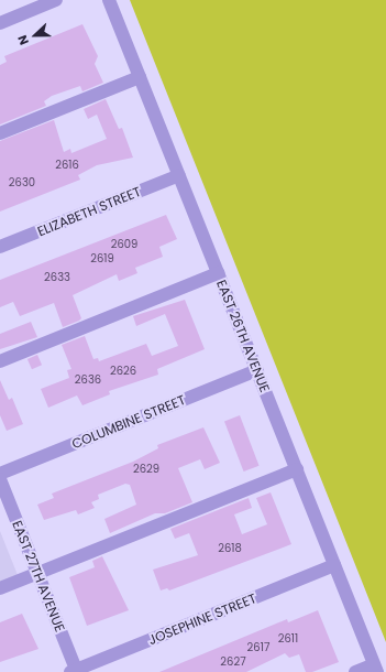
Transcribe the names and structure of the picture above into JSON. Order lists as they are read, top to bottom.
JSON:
{
  "streets": {
    "street": [
      "ELIZABETH STREET",
      "EAST 26TH AVENUE",
      "COLUMBINE STREET",
      "EAST 27TH AVENUE",
      "JOSEPHINE STREET"
    ]
  },
  "crossings": [
    ["ELIZABETH STREET", "EAST 26TH AVENUE"],
    ["EAST 26TH AVENUE", "COLUMBINE STREET"],
    ["EAST 26TH AVENUE", "JOSEPHINE STREET"],
    ["EAST 27TH AVENUE", "JOSEPHINE STREET"]
  ],
  "house_numbers": [
    "2616",
    "2630",
    "2609",
    "2619",
    "2633",
    "2626",
    "2636",
    "2629",
    "2618",
    "2611",
    "2617",
    "2627"
  ],
  "north": "left"
}
